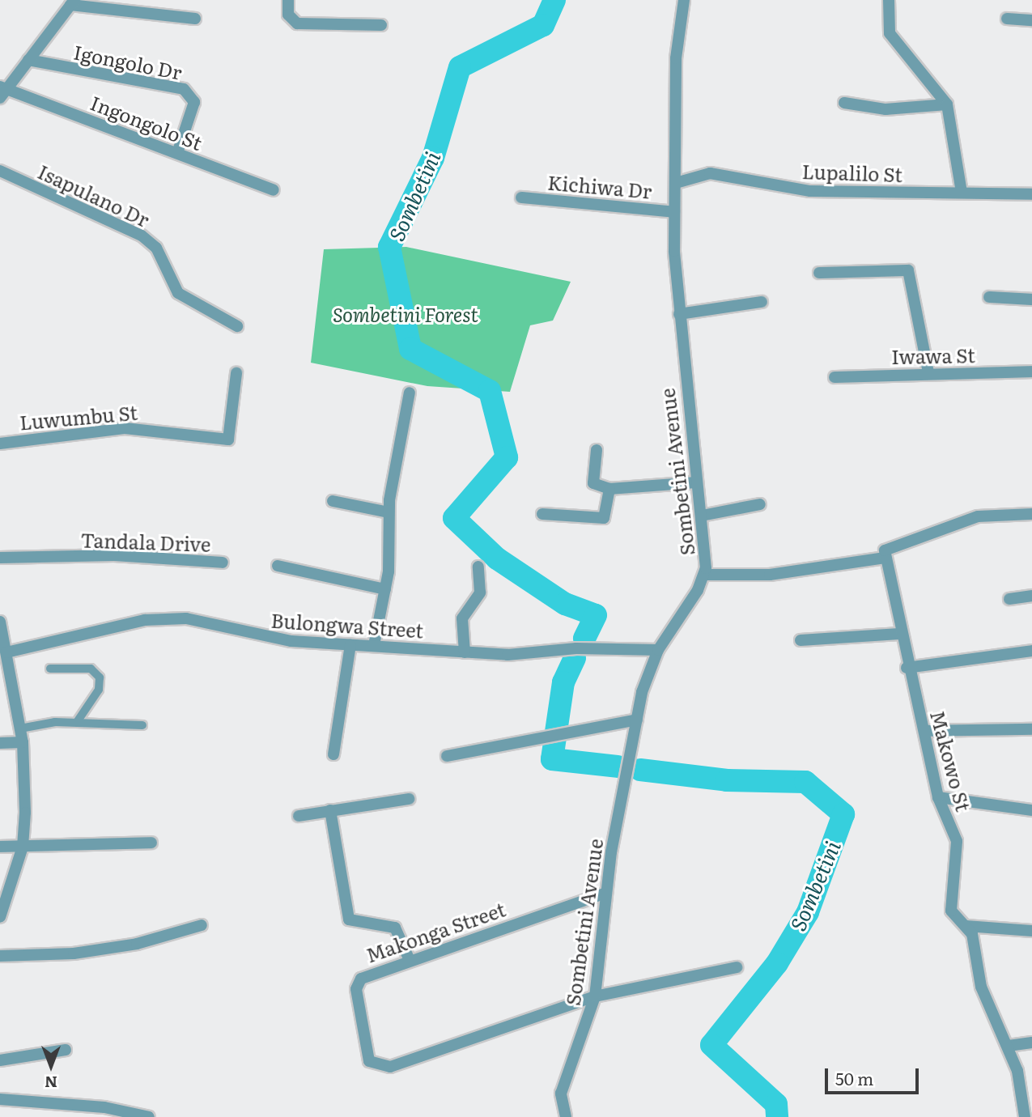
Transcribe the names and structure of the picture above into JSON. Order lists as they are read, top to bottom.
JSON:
{
  "streets": {
    "street": [
      "Igongolo Dr",
      "Ingongolo St",
      "Lupalilo St",
      "Kichiwa Dr",
      "Isapulano Dr",
      "Iwawa St",
      "Luwumbu St",
      "Sombetini Avenue",
      "Tandala Drive",
      "Bulongwa Street",
      "Makowo St",
      "Makonga Street"
    ]
  },
  "crossings": [
    ["Igongolo Dr", "Ingongolo St"],
    ["Lupalilo St", "Sombetini Avenue"],
    ["Kichiwa Dr", "Sombetini Avenue"],
    ["Sombetini Avenue", "Bulongwa Street"],
    ["Sombetini Avenue", "Makonga Street"]
  ],
  "water": ["Sombetini"],
  "parks": ["Sombetini Forest"],
  "scale_bar": "50 m",
  "north": "bottom"
}
